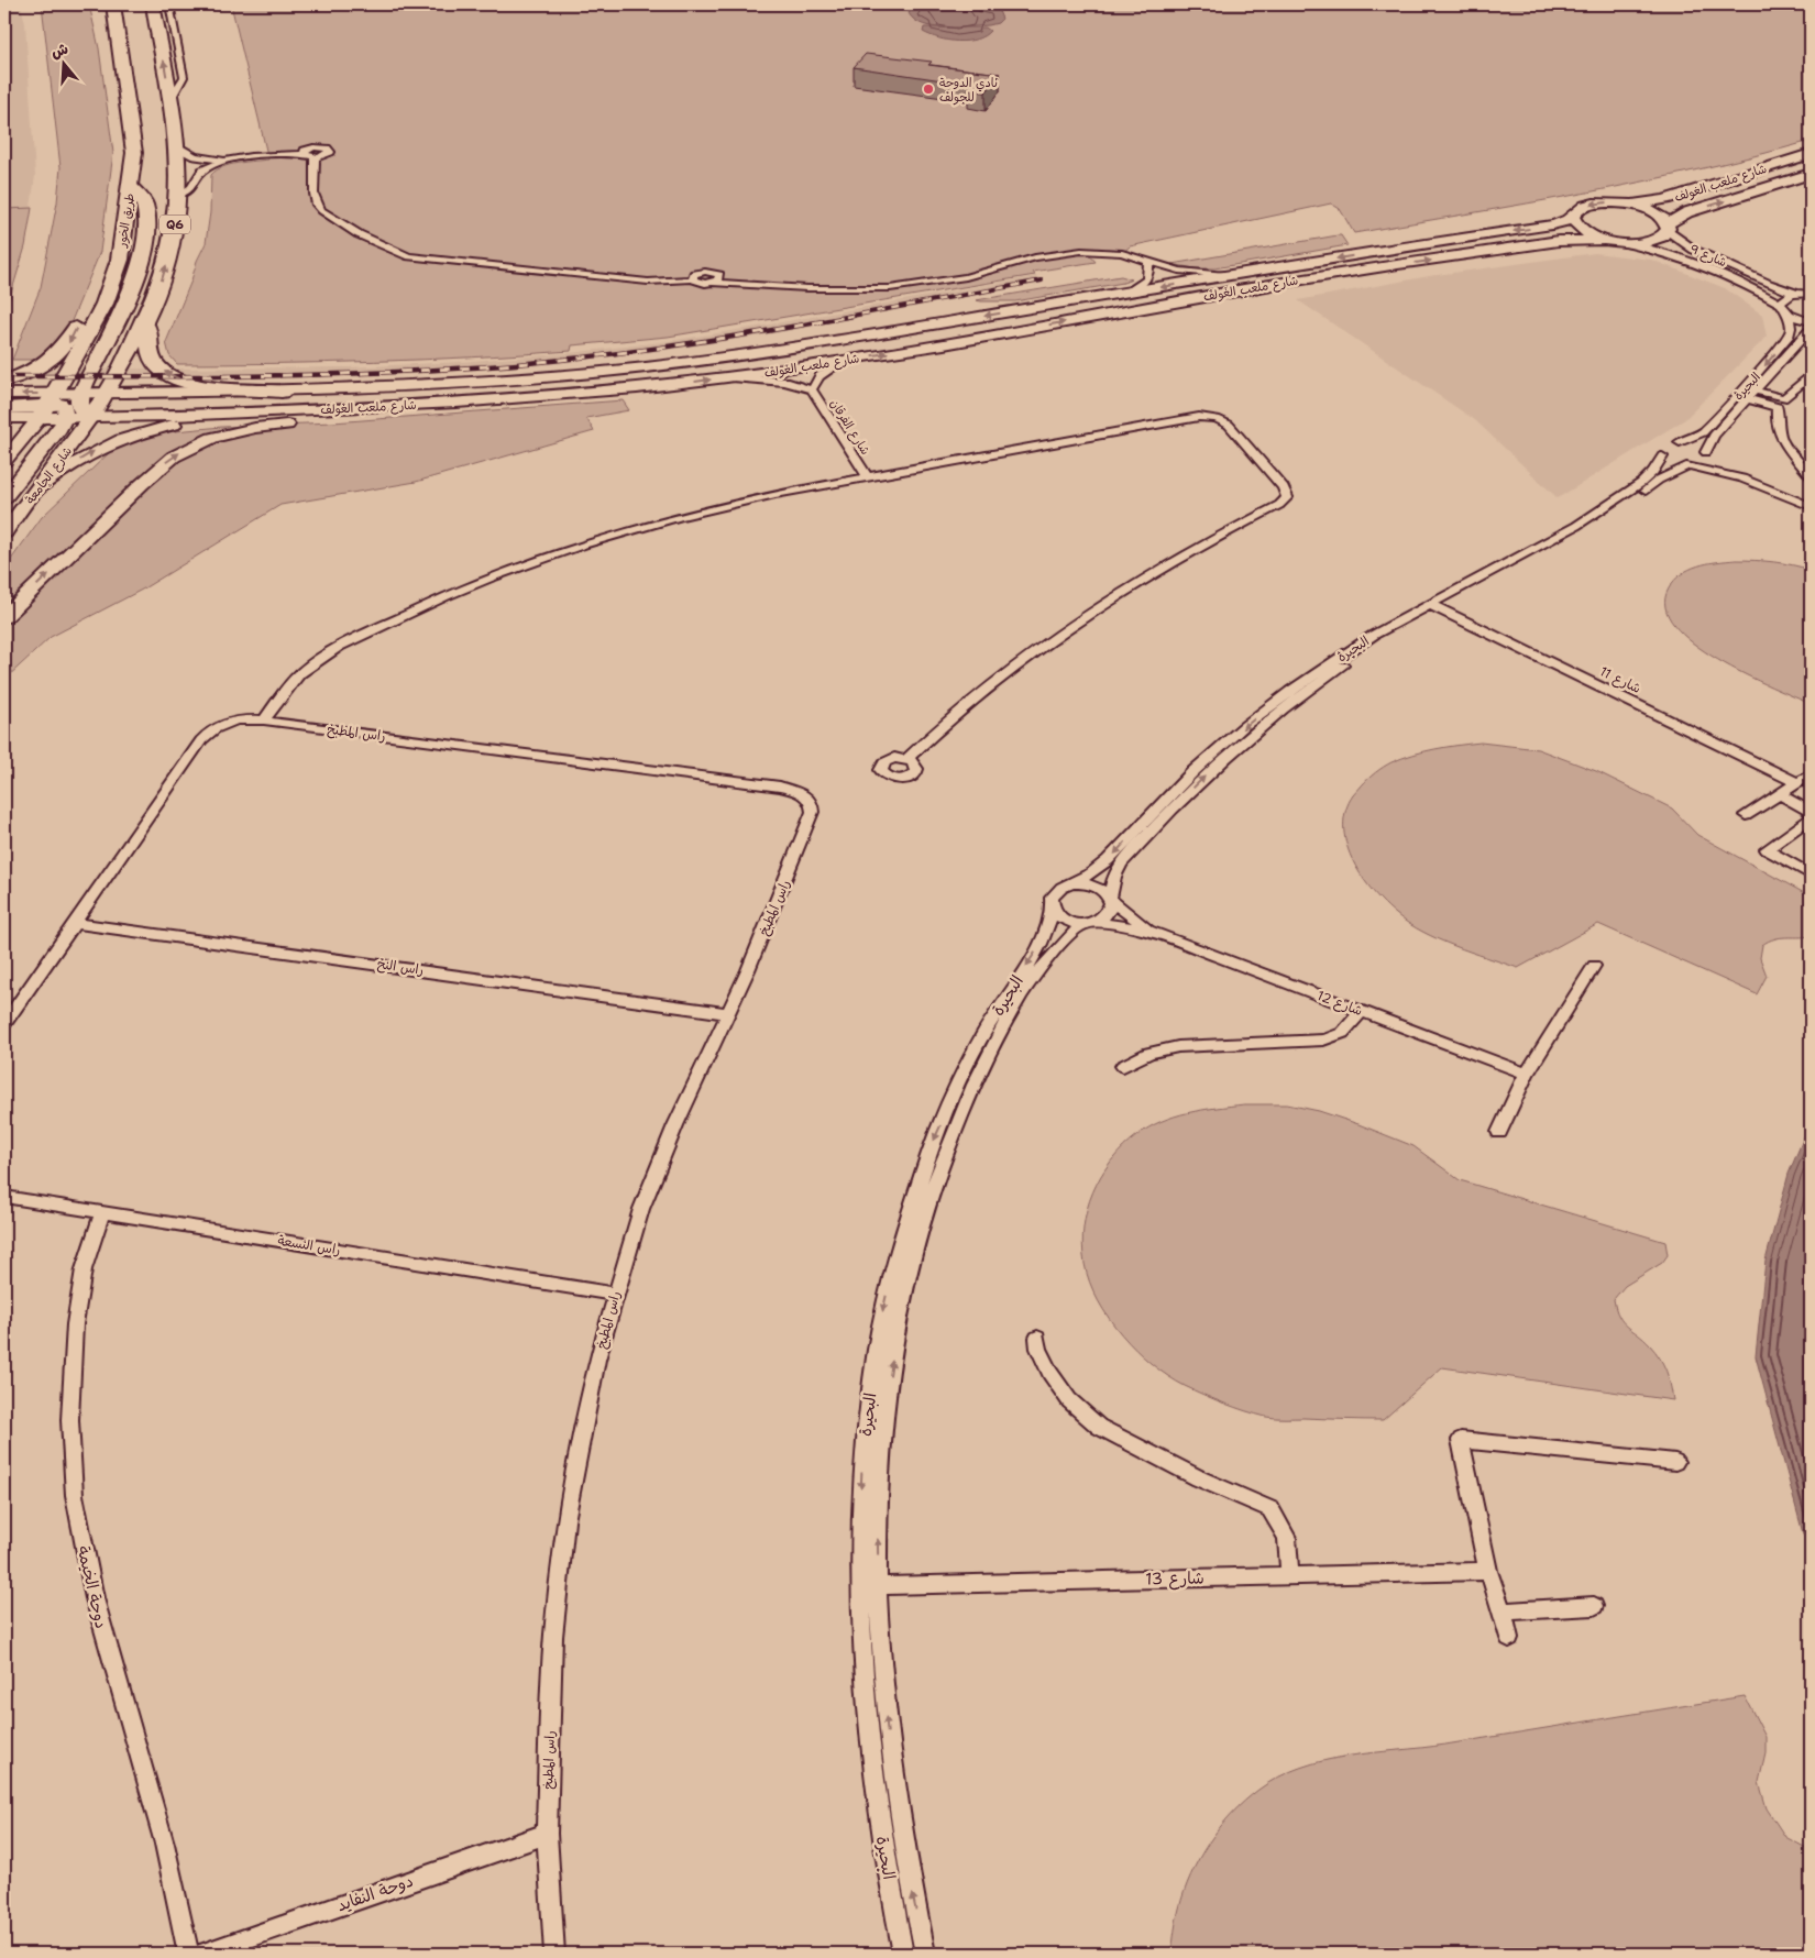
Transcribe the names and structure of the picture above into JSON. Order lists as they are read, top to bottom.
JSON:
{
  "streets": {
    "highway": ["طريق الخور", "Q6"],
    "main road": ["شارع ملعب الغولف", "شارع الجامعة"],
    "street": [
      "شارع 9",
      "البحيرة",
      "شارع الفرقان",
      "شارع 11",
      "راس المطبخ",
      "راس النخ",
      "شارع 12",
      "راس النسعة",
      "شارع 13",
      "دوحة الخيمة",
      "دوحة النفايد"
    ]
  },
  "crossings": [
    ["شارع ملعب الغولف", "طريق الخور"],
    ["شارع ملعب الغولف", "Q6"],
    ["شارع ملعب الغولف", "شارع 9"],
    ["شارع ملعب الغولف", "شارع الجامعة"],
    ["طريق الخور", "Q6"],
    ["طريق الخور", "شارع الجامعة"],
    ["Q6", "شارع الجامعة"],
    ["البحيرة", "شارع 11"],
    ["البحيرة", "شارع 12"],
    ["البحيرة", "شارع 13"],
    ["راس المطبخ", "راس النخ"],
    ["راس المطبخ", "راس النسعة"],
    ["راس المطبخ", "دوحة النفايد"],
    ["راس النسعة", "دوحة الخيمة"]
  ],
  "places": ["نادي الدوحة للجولف"],
  "north": "top"
}
